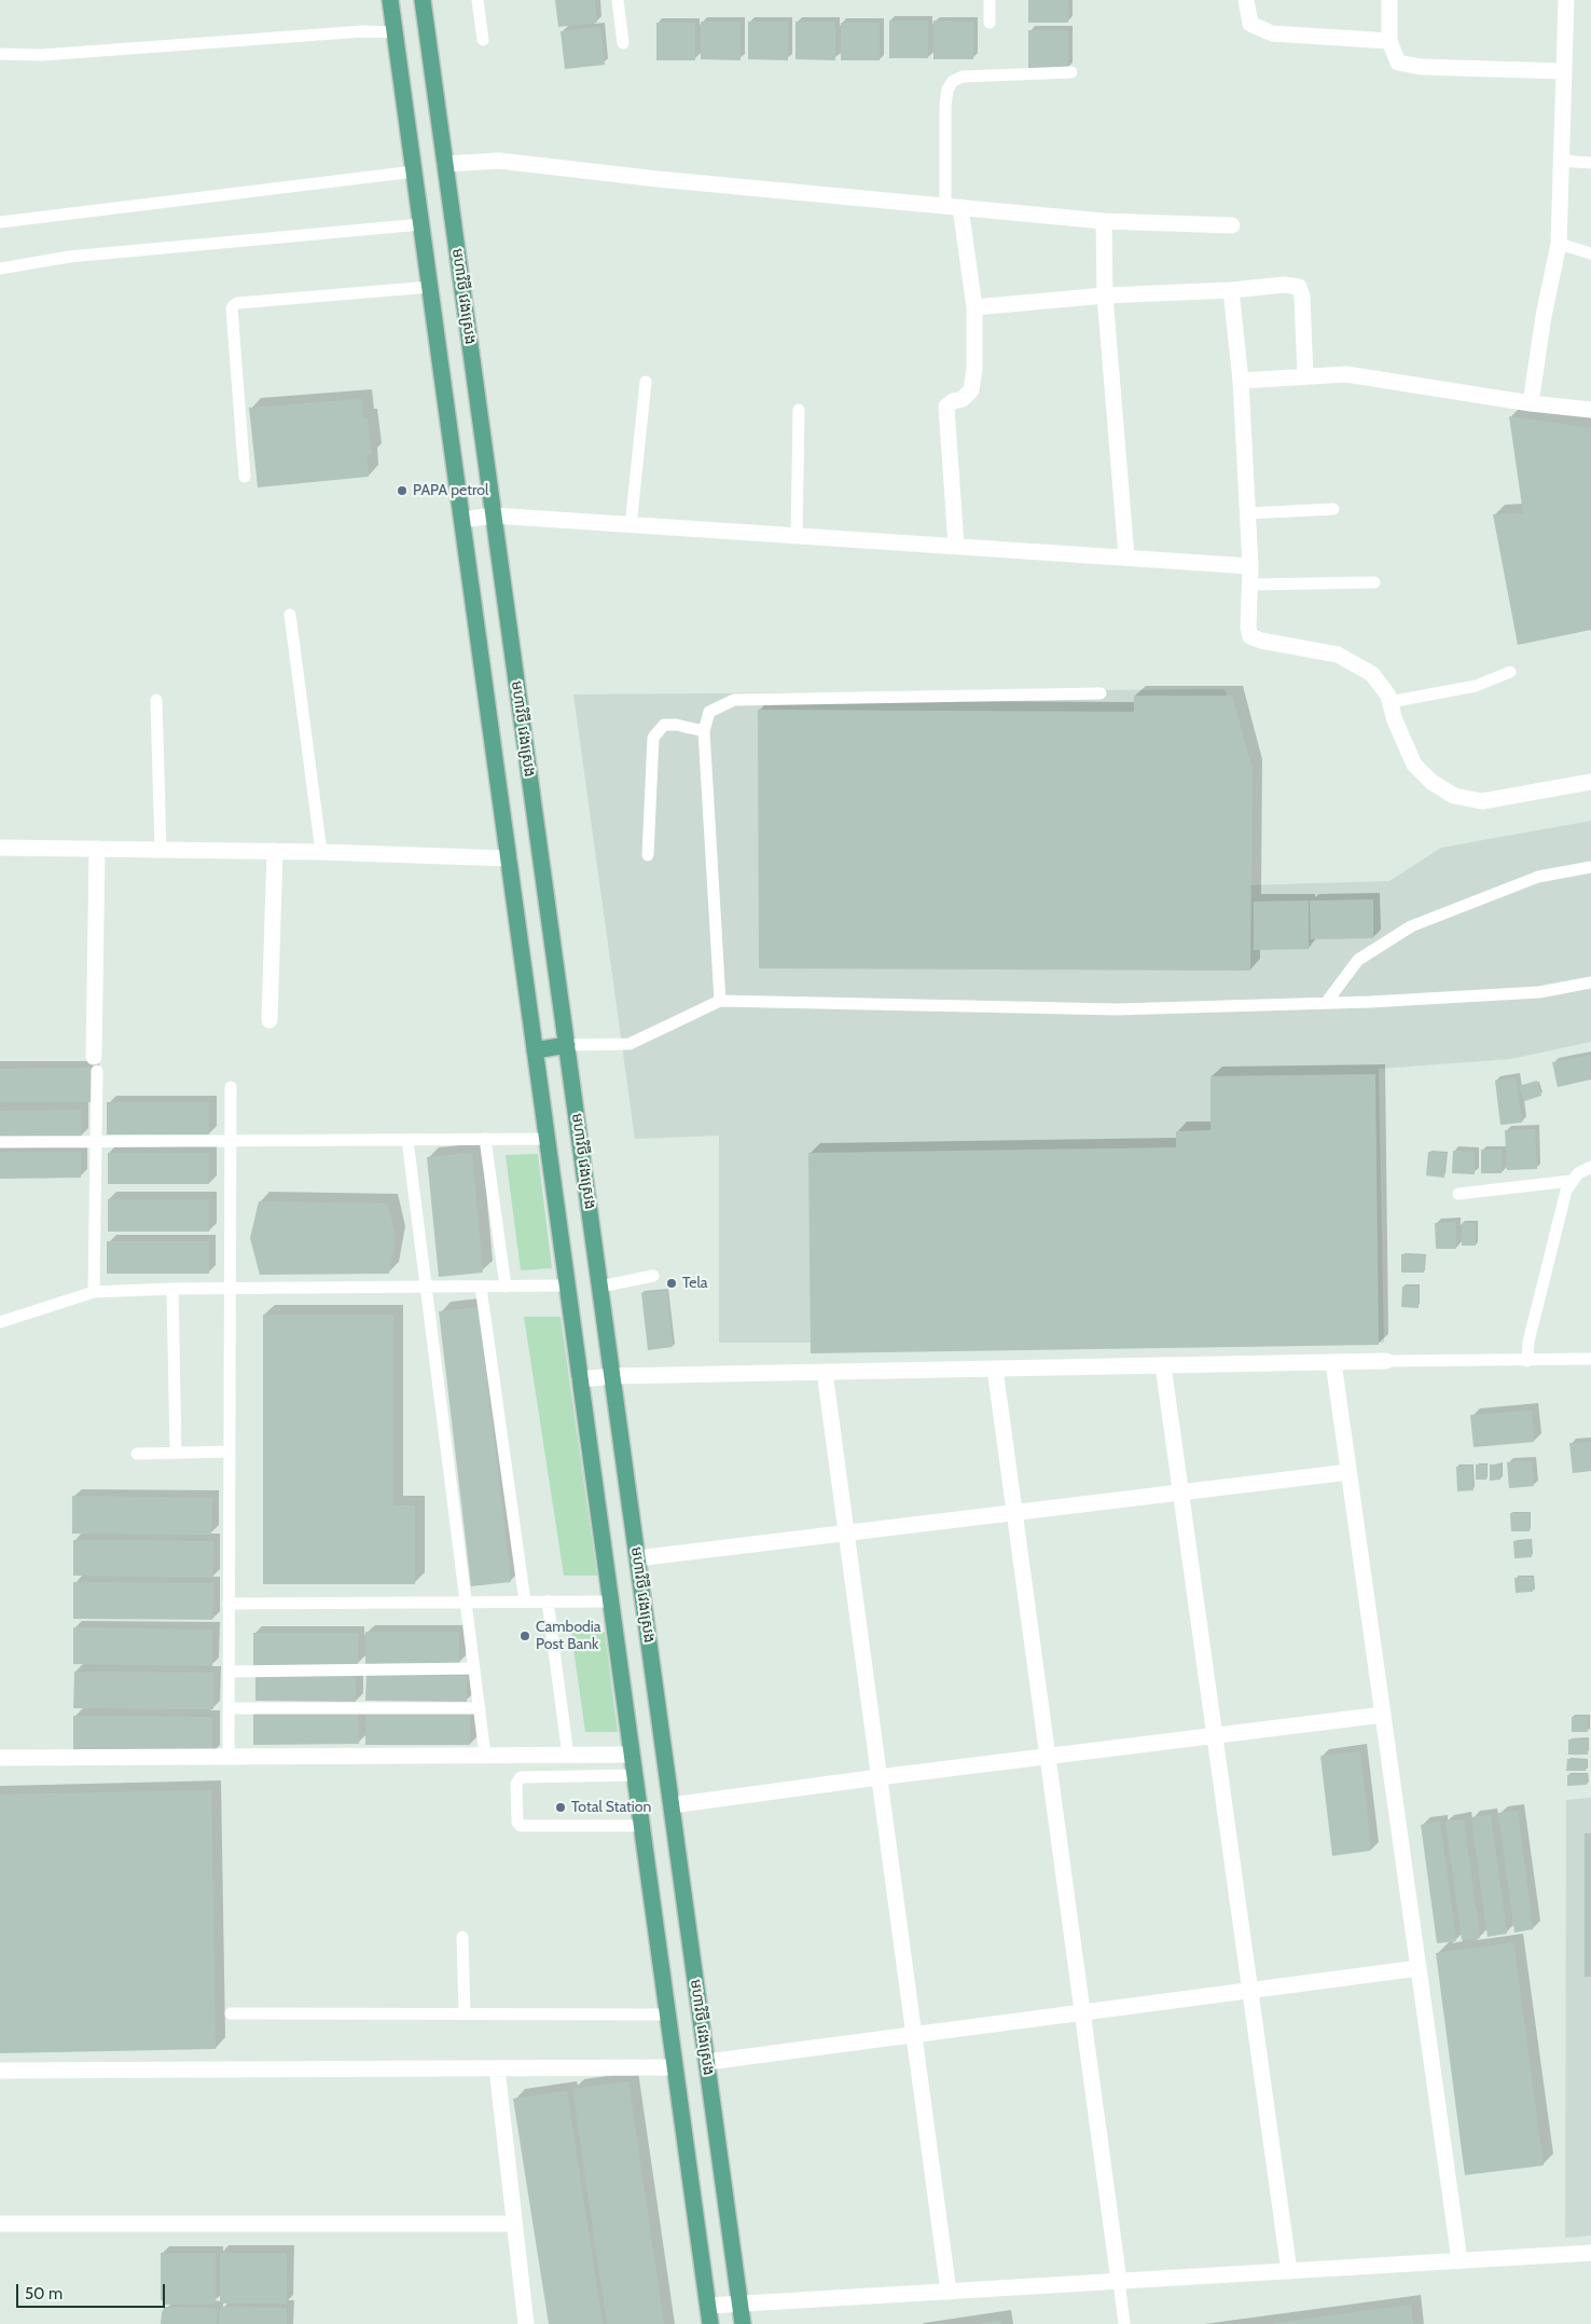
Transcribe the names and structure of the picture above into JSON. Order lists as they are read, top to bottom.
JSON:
{
  "streets": {
    "main road": ["មហាវិថី វេងស្រេង"]
  },
  "places": [
    "PAPA petrol",
    "Tela",
    "Cambodia Post Bank",
    "Total Station"
  ],
  "scale_bar": "50 m"
}
